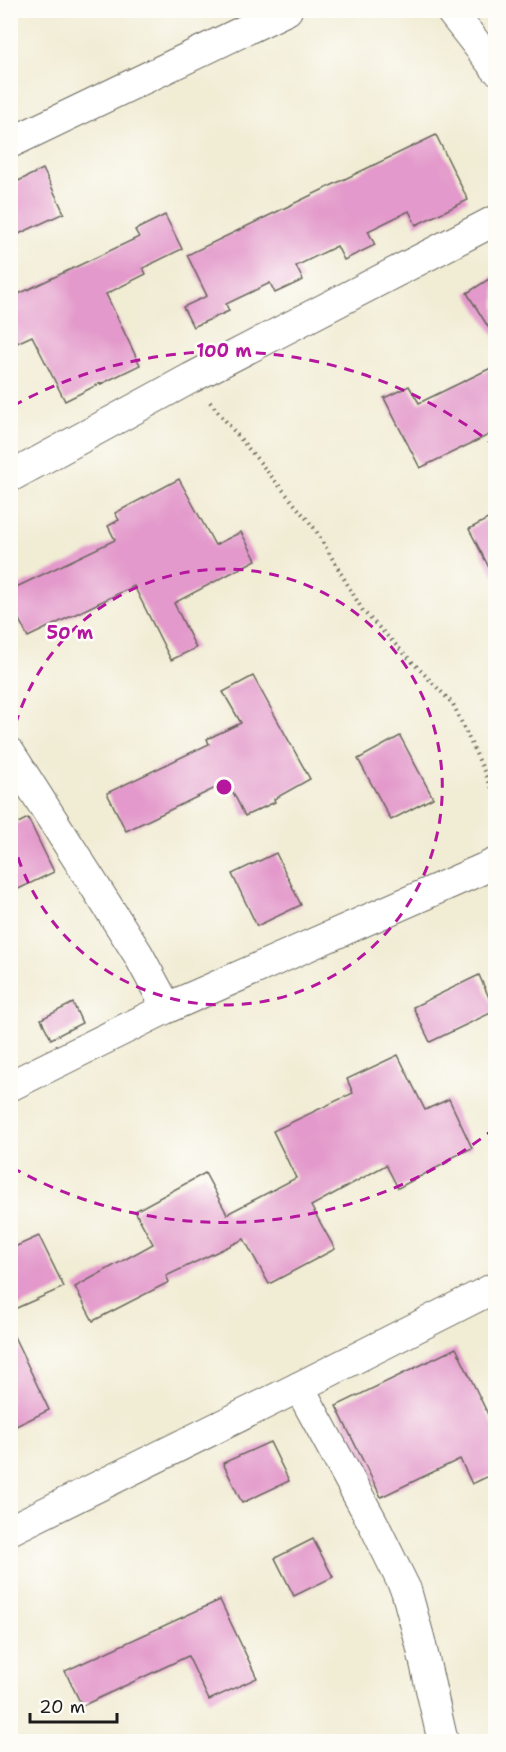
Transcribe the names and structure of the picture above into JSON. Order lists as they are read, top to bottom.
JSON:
{
  "scale_bar": "20 m",
  "rings": ["100 m", "50 m"]
}
